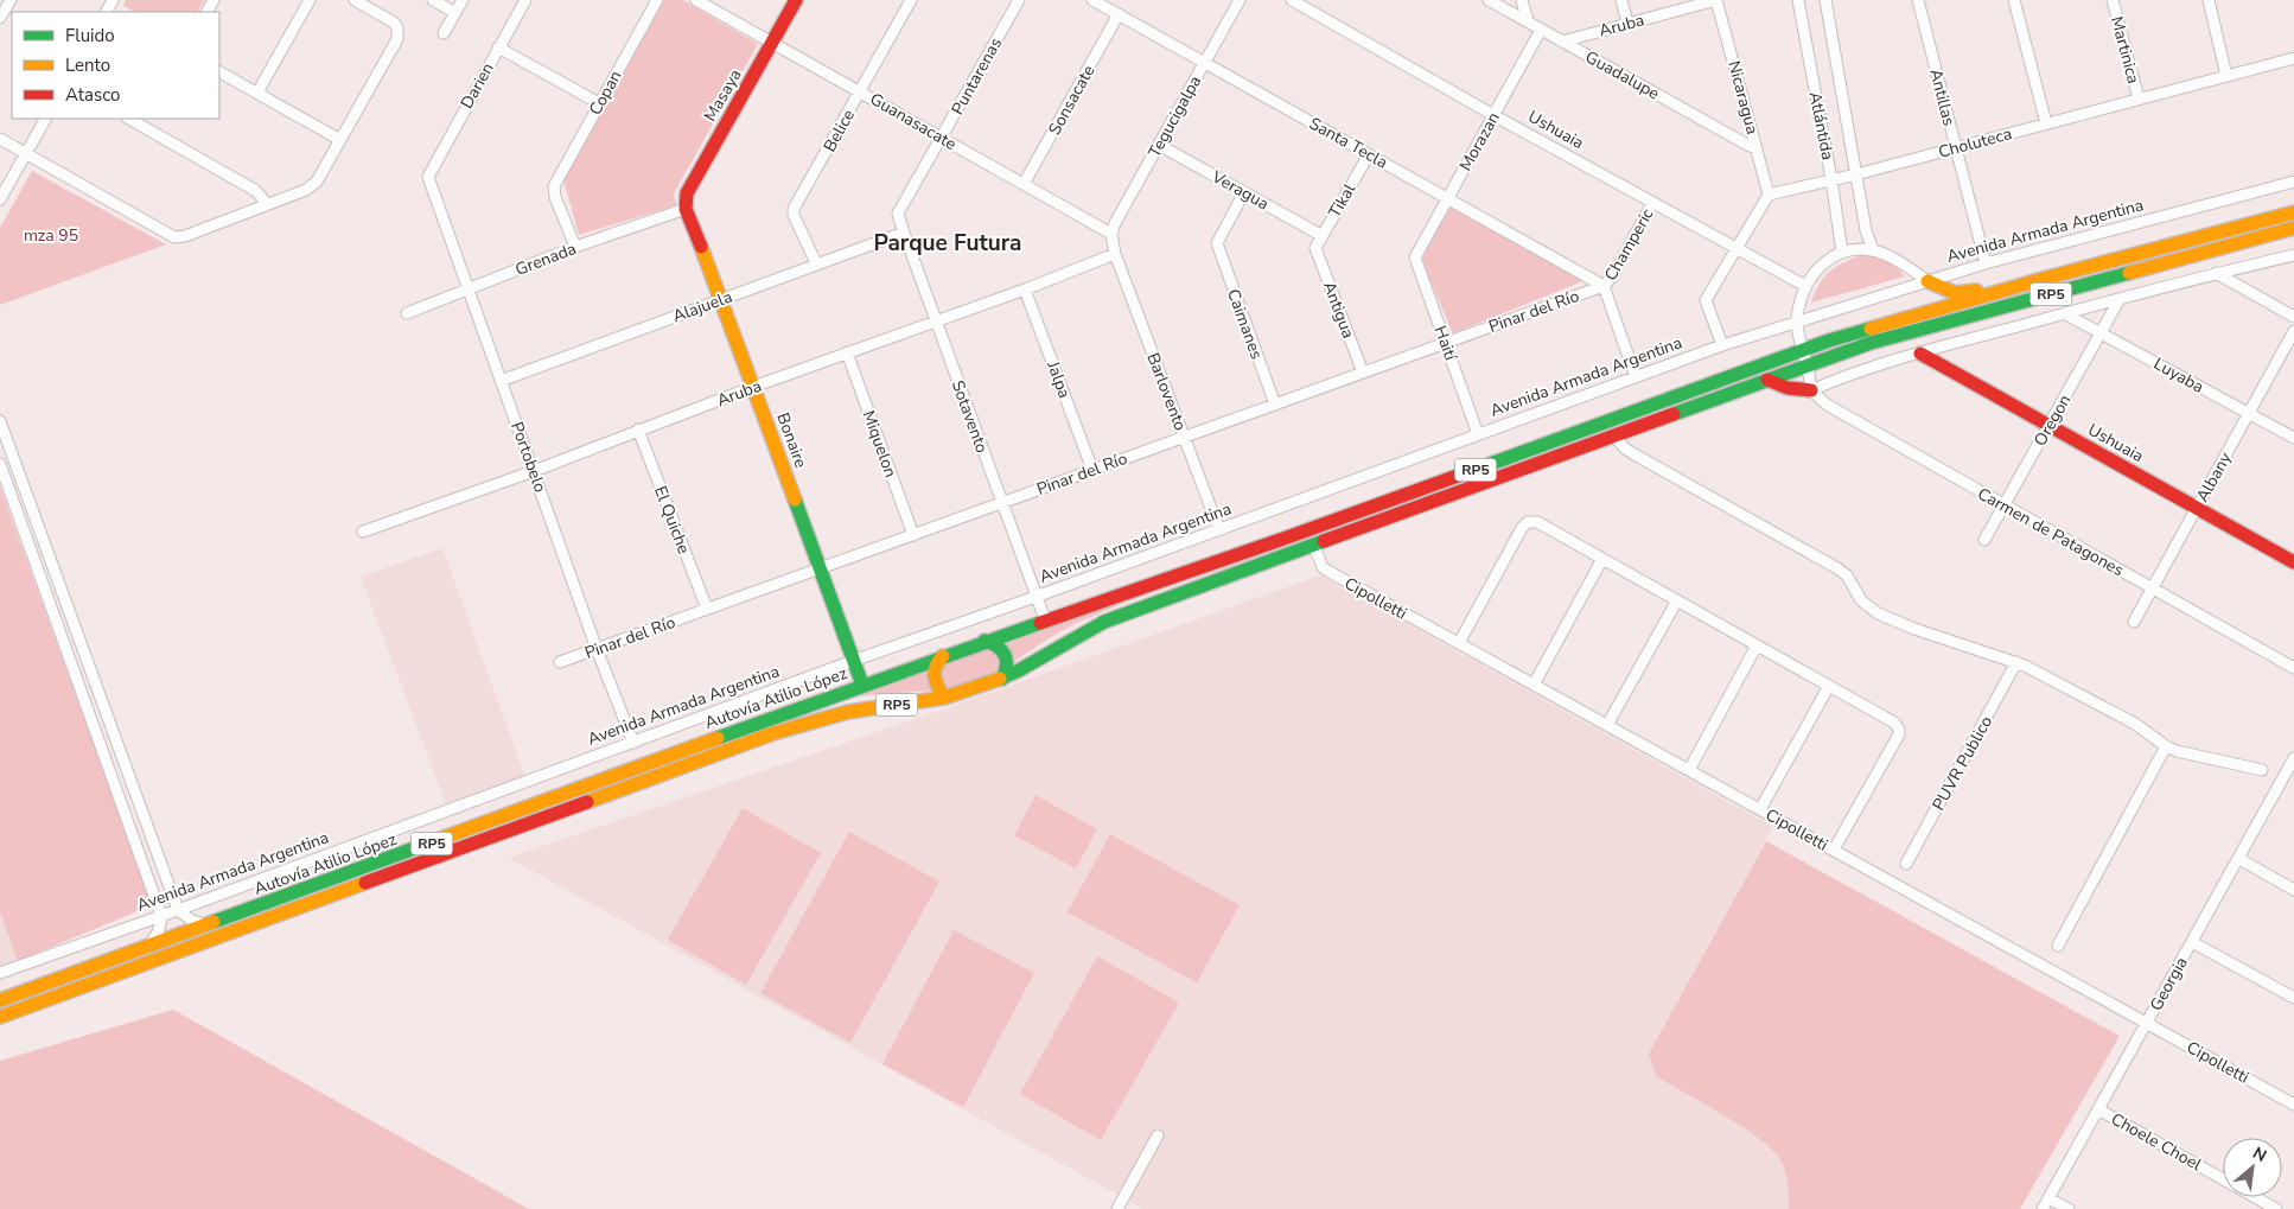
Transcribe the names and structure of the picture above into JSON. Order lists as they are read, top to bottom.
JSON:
{
  "streets": {
    "main road": [
      "Masaya",
      "Ushuaia",
      "RP5",
      "Bonaire",
      "Autovía Atilio López"
    ],
    "street": [
      "Aruba",
      "Martinica",
      "Guadalupe",
      "Puntarenas",
      "Darien",
      "Copan",
      "Nicaragua",
      "Antillas",
      "Sonsacate",
      "Tegucigalpa",
      "Guanasacate",
      "Atlántida",
      "Belice",
      "Morazan",
      "Santa Tecla",
      "Choluteca",
      "Veragua",
      "Tikal",
      "Avenida Armada Argentina",
      "Champeric",
      "Grenada",
      "Alajuela",
      "Antigua",
      "Pinar del Río",
      "Caimanes",
      "Haití",
      "Luyaba",
      "Jalpa",
      "Barlovento",
      "Sotavento",
      "Oregon",
      "Miquelon",
      "Portobelo",
      "Albany",
      "El Quiche",
      "Carmen de Patagones",
      "Cipolletti",
      "PUVR Publico",
      "Georgia",
      "Choele Choel"
    ]
  },
  "crossings": [
    ["Aruba", "Guadalupe"],
    ["Aruba", "Nicaragua"],
    ["Aruba", "Jalpa"],
    ["Aruba", "Barlovento"],
    ["Aruba", "Sotavento"],
    ["Aruba", "Bonaire"],
    ["Aruba", "Miquelon"],
    ["Aruba", "Portobelo"],
    ["Aruba", "El Quiche"],
    ["Martinica", "Choluteca"],
    ["Guadalupe", "Nicaragua"],
    ["Guadalupe", "Morazan"],
    ["Puntarenas", "Guanasacate"],
    ["Puntarenas", "Sotavento"],
    ["Darien", "Portobelo"],
    ["Copan", "Grenada"],
    ["Masaya", "Guanasacate"],
    ["Masaya", "Grenada"],
    ["Masaya", "Bonaire"],
    ["Nicaragua", "Choluteca"],
    ["Antillas", "Choluteca"],
    ["Antillas", "Avenida Armada Argentina"],
    ["Sonsacate", "Guanasacate"],
    ["Sonsacate", "Santa Tecla"],
    ["Tegucigalpa", "Guanasacate"],
    ["Tegucigalpa", "Santa Tecla"],
    ["Tegucigalpa", "Veragua"],
    ["Guanasacate", "Belice"],
    ["Atlántida", "Choluteca"],
    ["Ushuaia", "Morazan"],
    ["Ushuaia", "Champeric"],
    ["Ushuaia", "Oregon"],
    ["Ushuaia", "Albany"],
    ["Belice", "Alajuela"],
    ["Morazan", "Santa Tecla"],
    ["Morazan", "Haití"],
    ["Santa Tecla", "Tikal"],
    ["Santa Tecla", "Champeric"],
    ["Santa Tecla", "Pinar del Río"],
    ["Veragua", "Tikal"],
    ["Veragua", "Caimanes"],
    ["Tikal", "Antigua"],
    ["Avenida Armada Argentina", "Haití"],
    ["Avenida Armada Argentina", "Barlovento"],
    ["Avenida Armada Argentina", "Sotavento"],
    ["Avenida Armada Argentina", "Bonaire"],
    ["Avenida Armada Argentina", "Portobelo"],
    ["Champeric", "Pinar del Río"],
    ["Grenada", "Bonaire"],
    ["Grenada", "Portobelo"],
    ["RP5", "Sotavento"],
    ["RP5", "Bonaire"],
    ["RP5", "Cipolletti"],
    ["RP5", "Autovía Atilio López"],
    ["Alajuela", "Sotavento"],
    ["Alajuela", "Bonaire"],
    ["Alajuela", "Portobelo"],
    ["Antigua", "Pinar del Río"],
    ["Pinar del Río", "Caimanes"],
    ["Pinar del Río", "Haití"],
    ["Pinar del Río", "Jalpa"],
    ["Pinar del Río", "Barlovento"],
    ["Pinar del Río", "Sotavento"],
    ["Pinar del Río", "Bonaire"],
    ["Pinar del Río", "Miquelon"],
    ["Pinar del Río", "Portobelo"],
    ["Pinar del Río", "El Quiche"],
    ["Luyaba", "Oregon"],
    ["Luyaba", "Albany"],
    ["Oregon", "Carmen de Patagones"],
    ["Bonaire", "Autovía Atilio López"],
    ["Albany", "Carmen de Patagones"],
    ["Cipolletti", "Georgia"],
    ["Georgia", "Choele Choel"]
  ],
  "districts": ["Parque Futura"],
  "parks": ["mza 95"],
  "legend": ["Fluido", "Lento", "Atasco"],
  "north": "top right"
}
